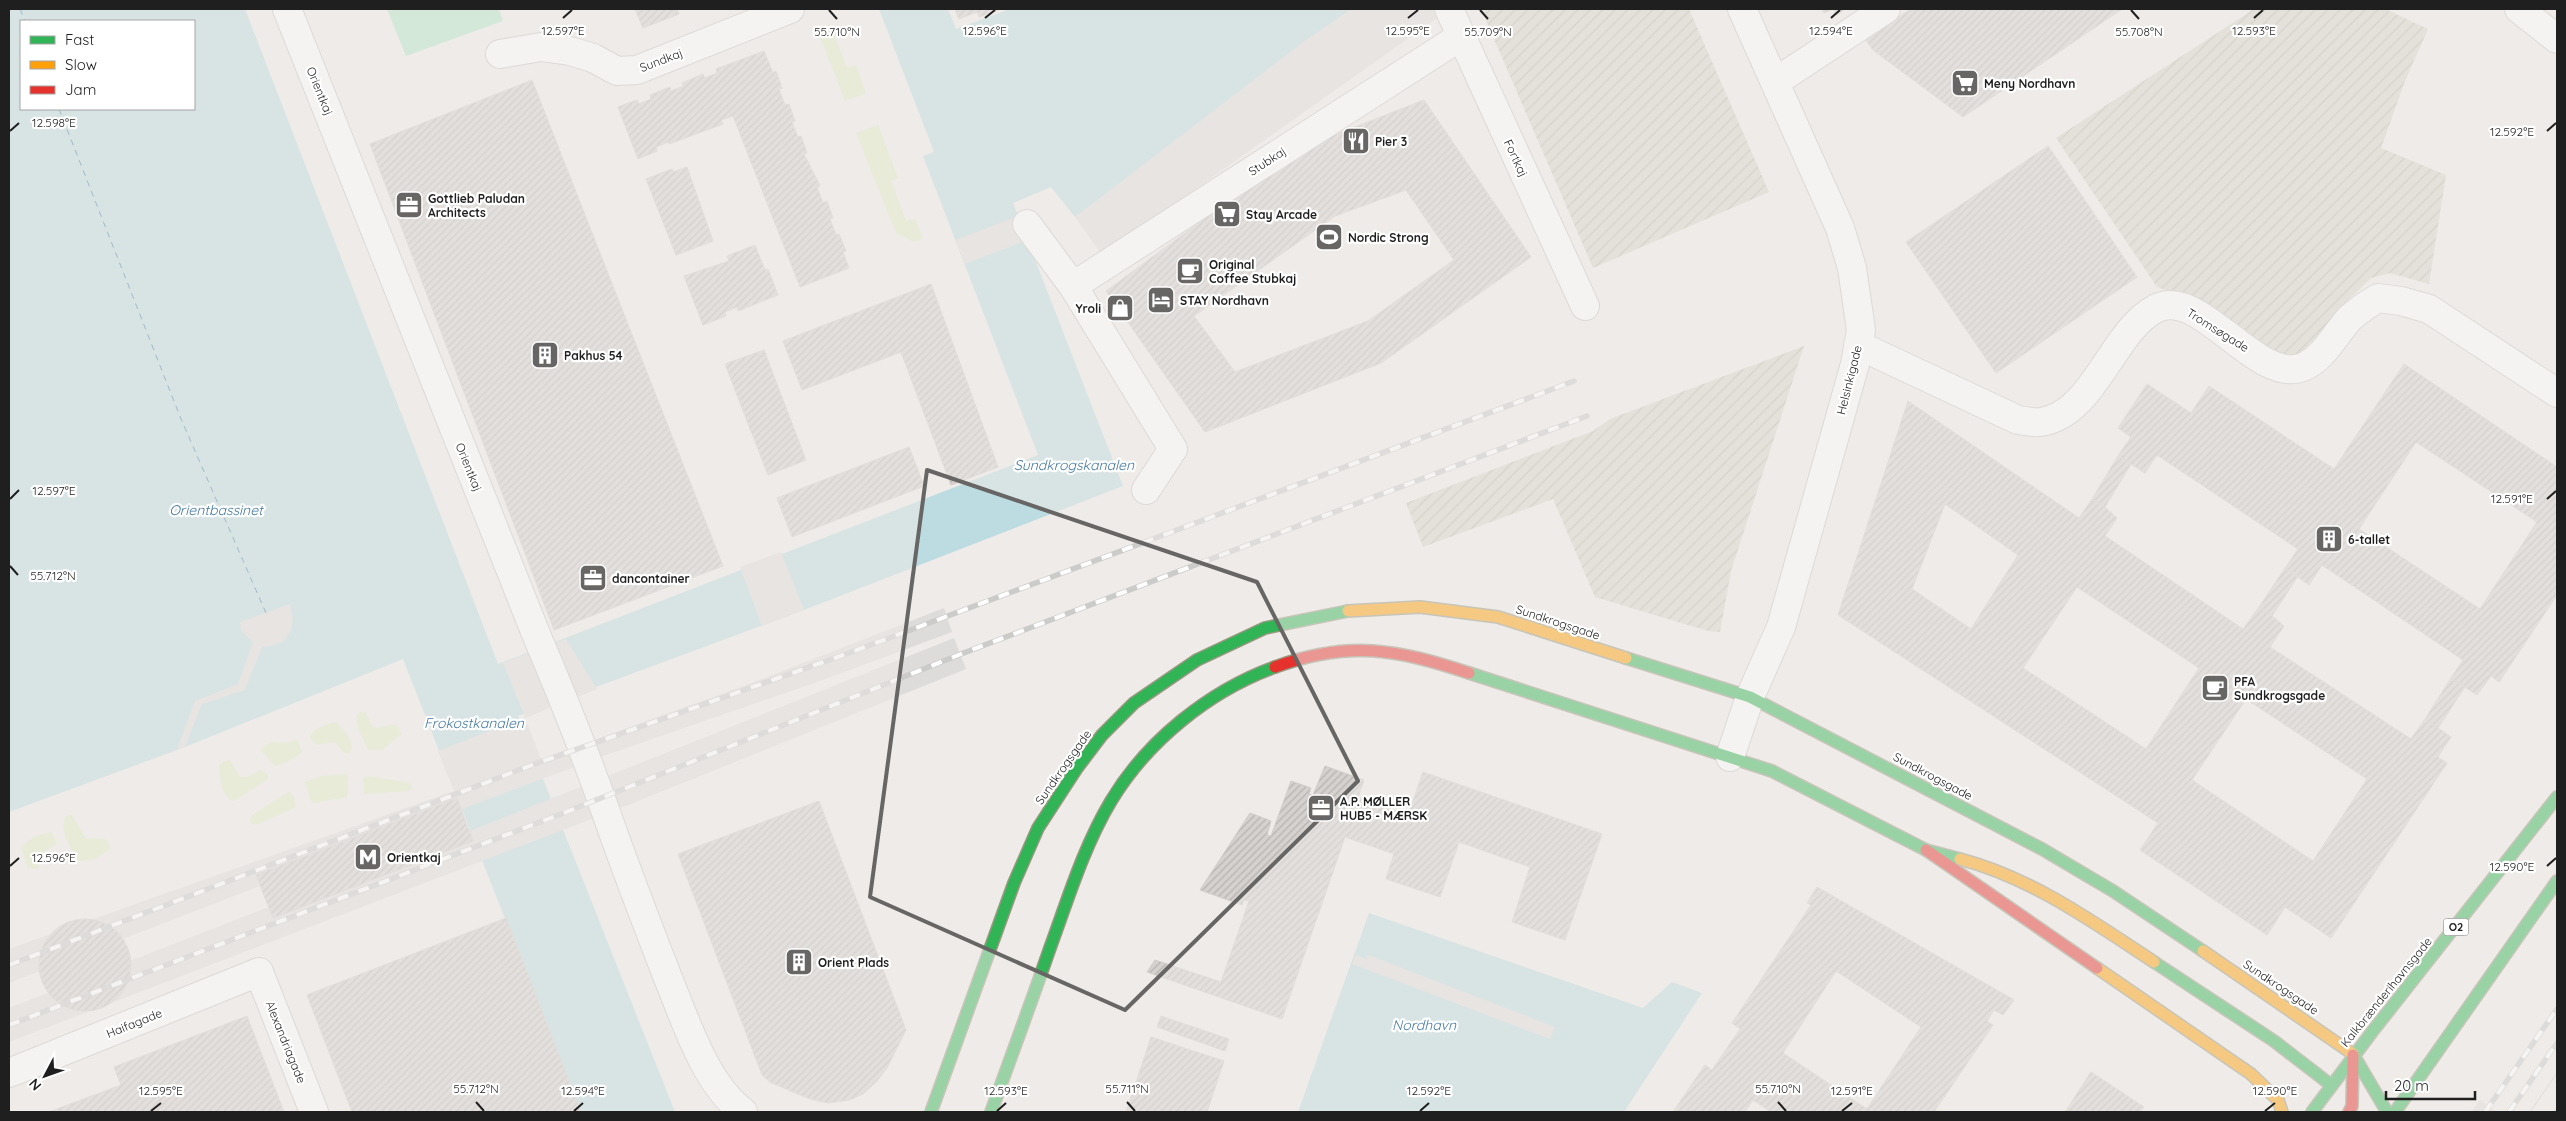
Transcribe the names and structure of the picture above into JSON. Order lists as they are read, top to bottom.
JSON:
{
  "streets": {
    "street": [
      "Sundkaj",
      "Orientkaj",
      "Fortkaj",
      "Stubkaj",
      "Tromsøgade",
      "Helsinkigade",
      "Sundkrogsgade",
      "O2",
      "Kalkbrænderihavnsgade",
      "Haifagade",
      "Alexandriagade"
    ]
  },
  "crossings": [
    ["Fortkaj", "Stubkaj"],
    ["Tromsøgade", "Helsinkigade"],
    ["Helsinkigade", "Sundkrogsgade"],
    ["Sundkrogsgade", "Kalkbrænderihavnsgade"],
    ["Haifagade", "Alexandriagade"]
  ],
  "water": [
    "Sundkrogskanalen",
    "Orientbassinet",
    "Frokostkanalen",
    "Nordhavn"
  ],
  "places": {
    "supermarket": ["Meny Nordhavn", "Stay Arcade"],
    "restaurant": ["Pier 3"],
    "office": ["Gottlieb Paludan Architects", "dancontainer", "A.P. MØLLER HUB5 - MÆRSK"],
    "sports": ["Nordic Strong"],
    "cafe": ["Original Coffee Stubkaj", "PFA Sundkrogsgade"],
    "hotel": ["STAY Nordhavn"],
    "shop": ["Yroli"],
    "building": ["Pakhus 54", "6-tallet", "Orient Plads"],
    "metro station": ["Orientkaj"]
  },
  "legend": ["Fast", "Slow", "Jam"],
  "scale_bar": "20 m",
  "north": "bottom left",
  "coordinates": [
    "12.597°E",
    "12.596°E",
    "12.595°E",
    "12.594°E",
    "12.593°E",
    "55.708°N",
    "55.710°N",
    "55.709°N",
    "12.598°E",
    "12.592°E",
    "12.591°E",
    "55.712°N",
    "12.590°E",
    "55.711°N"
  ]
}
